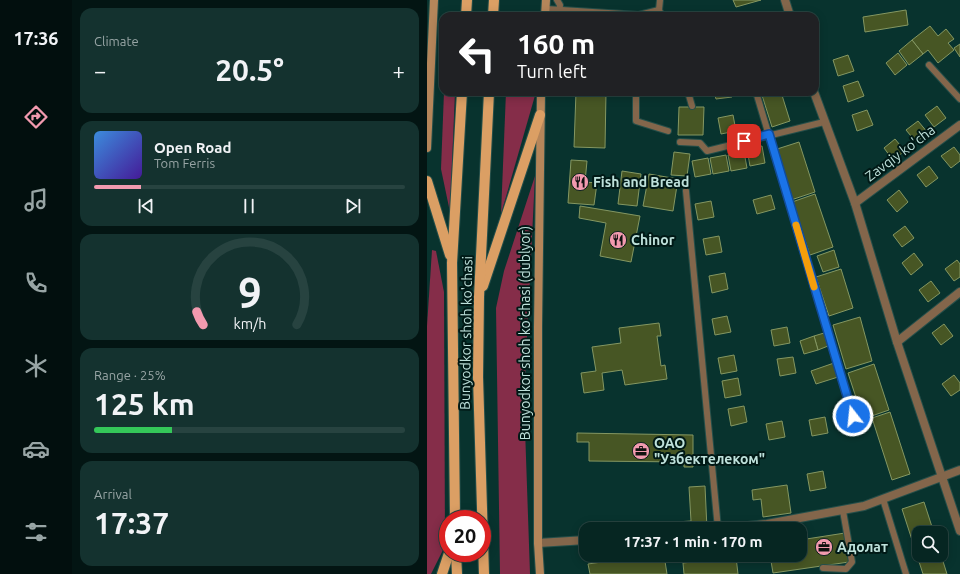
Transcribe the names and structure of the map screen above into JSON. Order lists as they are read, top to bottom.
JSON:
{
  "streets": {
    "main road": ["Bunyodkor shoh ko'chasi"],
    "street": ["Zavqiy ko'cha", "Bunyodkor shoh koʻchasi (dublyor)"]
  },
  "places": {
    "restaurant": ["Fish and Bread", "Chinor"],
    "office": ["ОАО \"Узбектелеком\"", "Адолат"]
  },
  "page": {
    "tabs": "17:36",
    "tile": [
      "Climate",
      ["Range · 25%", "125 km"],
      ["Arrival", "17:37"]
    ],
    "turn": ["160 m", "Turn left"],
    "heat": ["−", "20.5°", "+"],
    "song": ["Open Road", "Tom Ferris"],
    "limit": "20",
    "trip": "17:37 · 1 min · 170 m",
    "gauge": ["9", "km/h"]
  }
}
